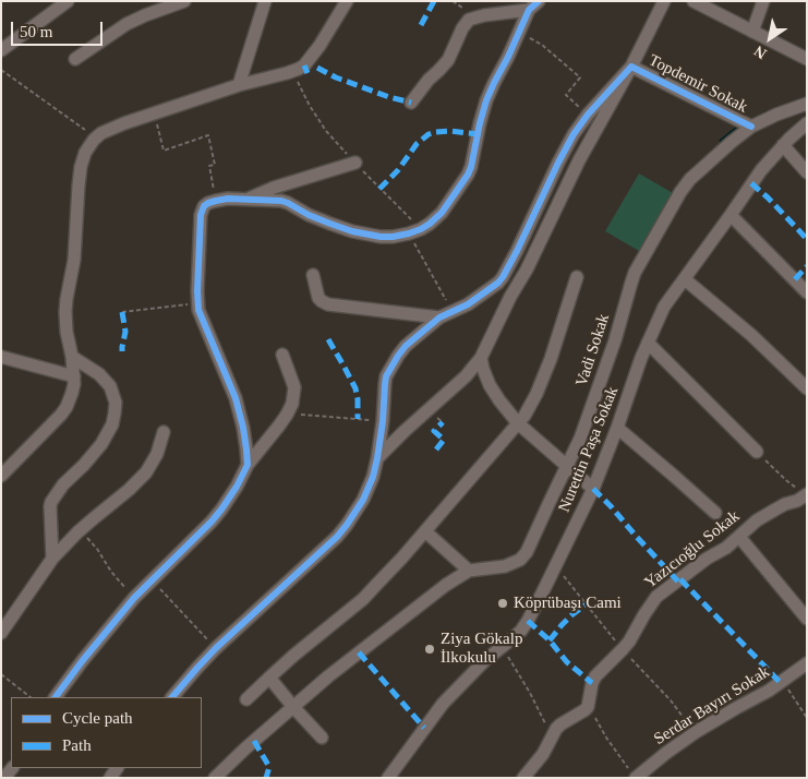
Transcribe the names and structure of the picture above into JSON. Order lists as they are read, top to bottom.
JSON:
{
  "streets": {
    "street": [
      "Topdemir Sokak",
      "Vadi Sokak",
      "Nurettin Paşa Sokak",
      "Yazıcıoğlu Sokak",
      "Serdar Bayırı Sokak"
    ]
  },
  "crossings": [
    ["Topdemir Sokak", "Vadi Sokak"]
  ],
  "places": ["Köprübaşı Cami", "Ziya Gökalp İlkokulu"],
  "legend": ["Cycle path", "Path"],
  "scale_bar": "50 m",
  "north": "bottom left"
}
